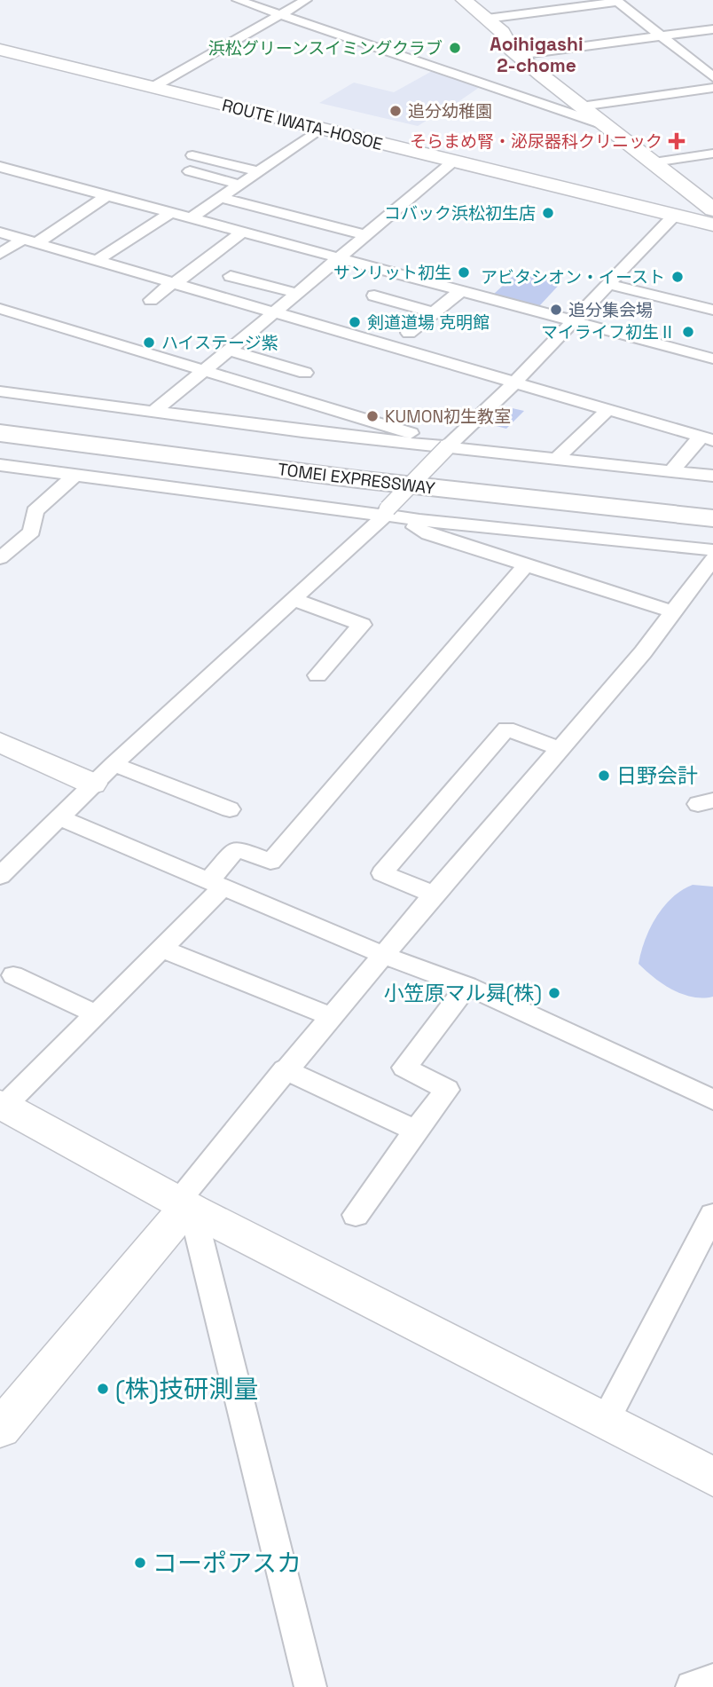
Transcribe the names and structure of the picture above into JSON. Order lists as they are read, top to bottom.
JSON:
{
  "streets": {
    "highway": ["TOMEI EXPRESSWAY"],
    "street": ["ROUTE IWATA-HOSOE"]
  },
  "districts": ["Aoihigashi 2-chome"],
  "places": {
    "other": [
      "浜松グリーンスイミングクラブ",
      "追分幼稚園",
      "コバック浜松初生店",
      "サンリット初生",
      "アビタシオン・イースト",
      "追分集会場",
      "剣道道場 克明館",
      "マイライフ初生Ⅱ",
      "ハイステージ紫",
      "KUMON初生教室",
      "日野会計",
      "小笠原マル曻(株)",
      "(株)技研測量",
      "コーポアスカ"
    ],
    "health": ["そらまめ腎・泌尿器科クリニック"]
  }
}
